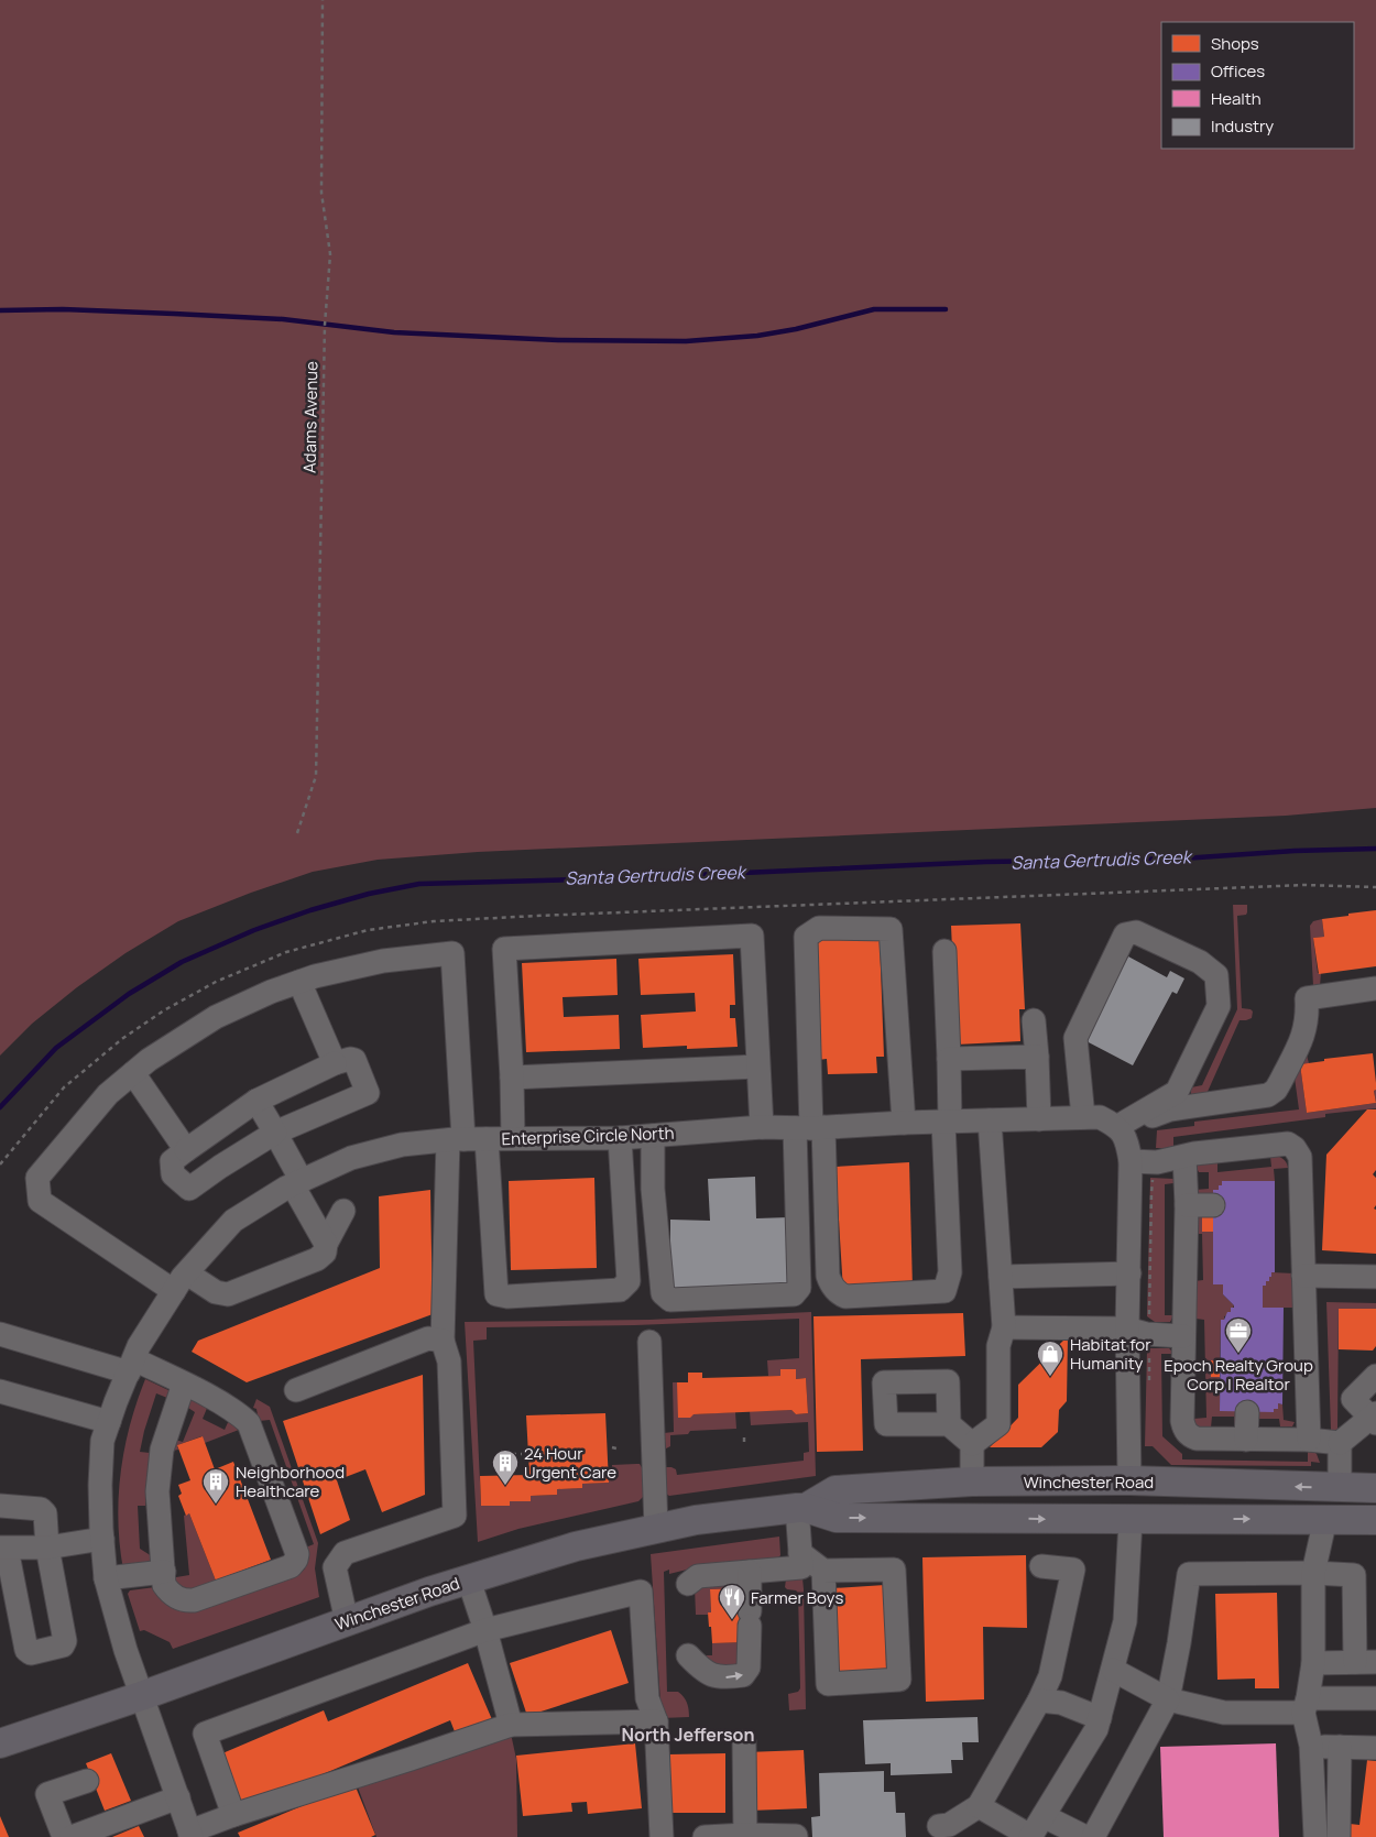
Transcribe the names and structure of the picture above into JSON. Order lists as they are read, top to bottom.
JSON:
{
  "streets": {
    "main road": ["Winchester Road"],
    "street": ["Enterprise Circle North"],
    "path": ["Adams Avenue"]
  },
  "crossings": [
    ["Enterprise Circle North", "Winchester Road"]
  ],
  "districts": ["North Jefferson"],
  "water": ["Santa Gertrudis Creek"],
  "places": {
    "office": ["Epoch Realty Group Corp | Realtor"],
    "shop": ["Habitat for Humanity"],
    "building": ["24 Hour Urgent Care", "Neighborhood Healthcare"],
    "restaurant": ["Farmer Boys"]
  },
  "legend": [
    "Shops",
    "Offices",
    "Health",
    "Industry"
  ]
}
